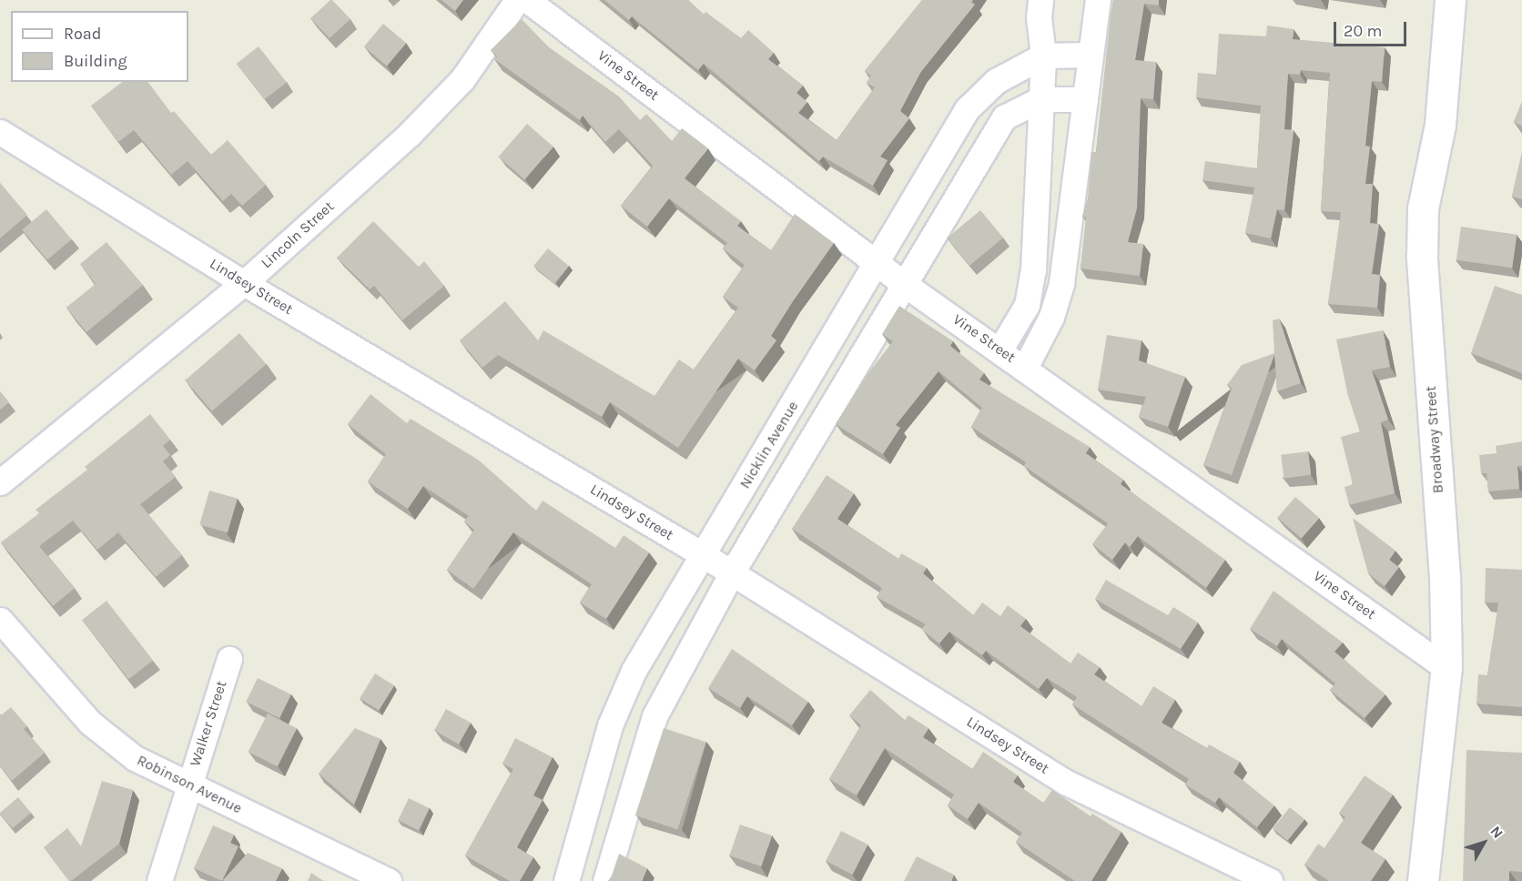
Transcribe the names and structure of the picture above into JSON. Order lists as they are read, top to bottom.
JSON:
{
  "streets": {
    "main road": ["Broadway Street"],
    "street": [
      "Vine Street",
      "Lincoln Street",
      "Lindsey Street",
      "Nicklin Avenue",
      "Walker Street",
      "Robinson Avenue"
    ]
  },
  "crossings": [
    ["Vine Street", "Broadway Street"],
    ["Vine Street", "Nicklin Avenue"],
    ["Lincoln Street", "Lindsey Street"],
    ["Lindsey Street", "Nicklin Avenue"],
    ["Walker Street", "Robinson Avenue"]
  ],
  "legend": ["Road", "Building"],
  "scale_bar": "20 m",
  "north": "top right"
}
